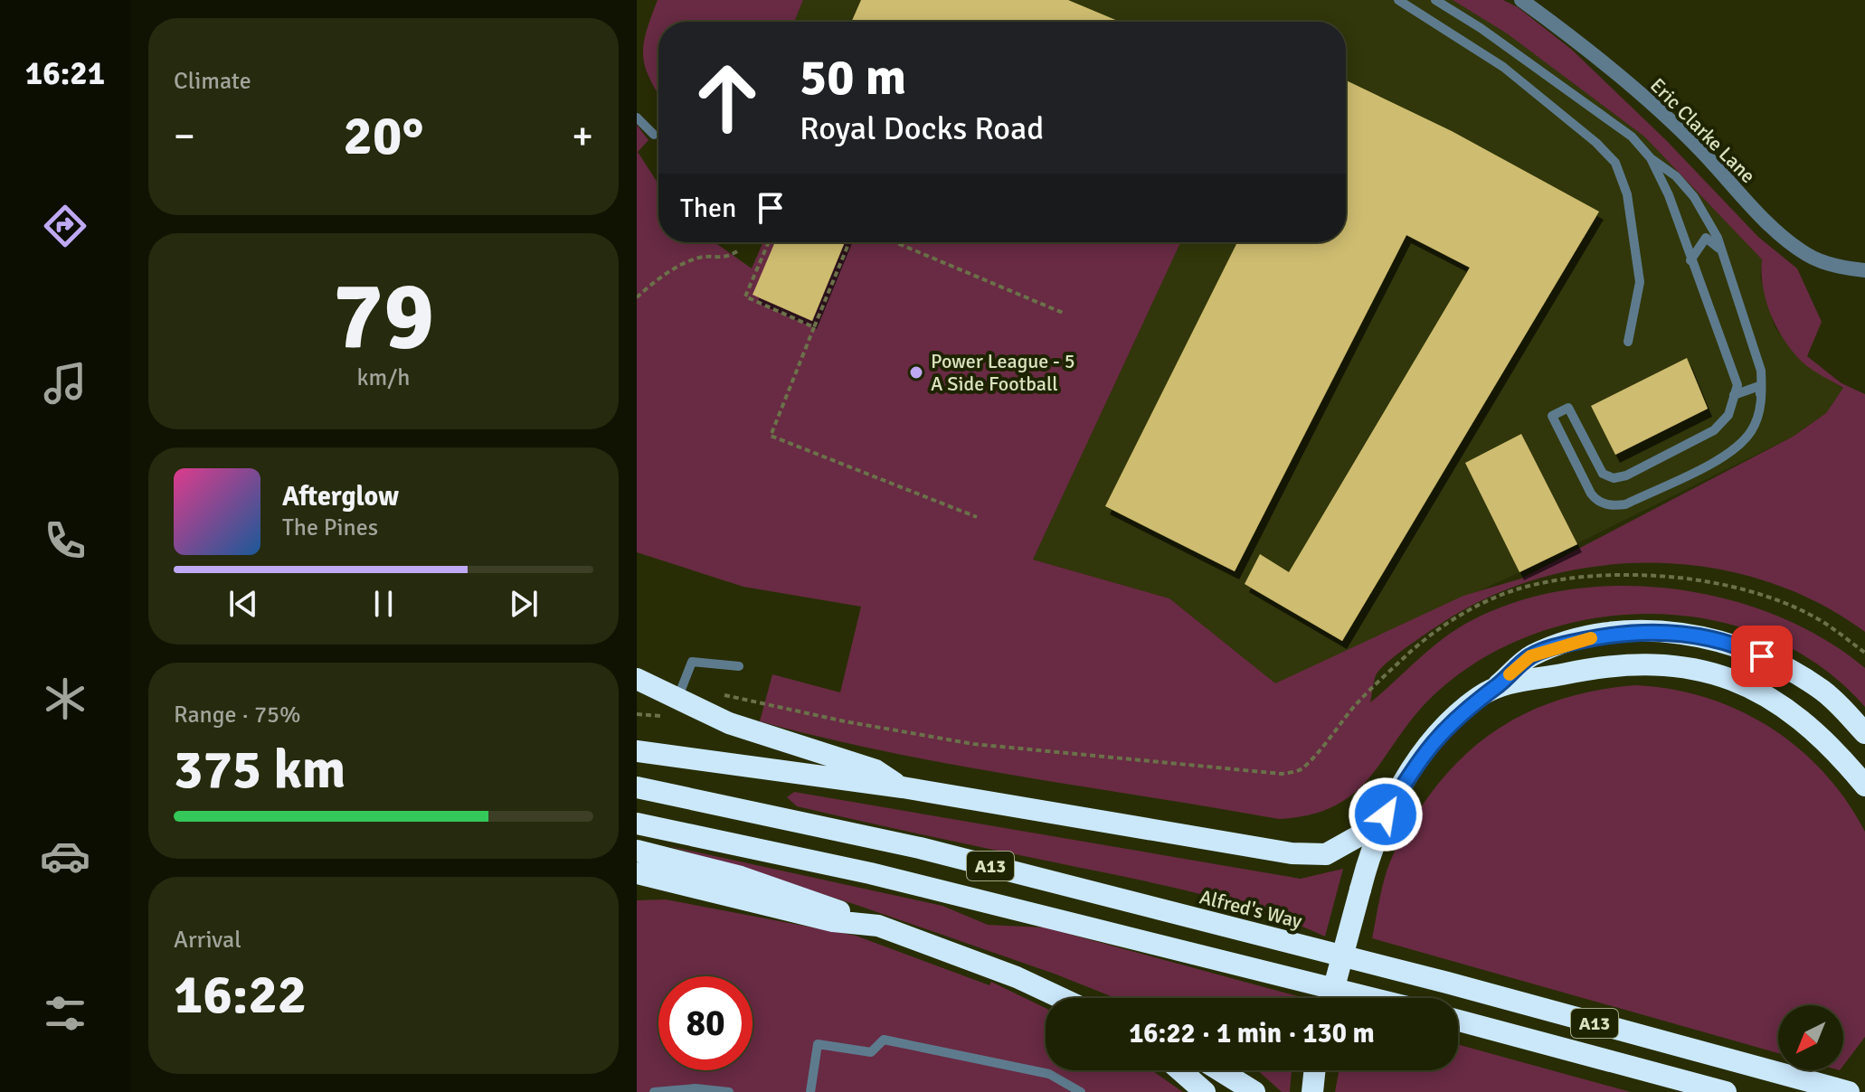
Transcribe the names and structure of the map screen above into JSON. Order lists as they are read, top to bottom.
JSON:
{
  "streets": {
    "highway": ["A13", "Alfred's Way"],
    "street": ["Eric Clarke Lane"]
  },
  "places": ["Power League - 5 A Side Football"],
  "north": "bottom left",
  "page": {
    "tabs": "16:21",
    "tile": [
      "Climate",
      ["79", "km/h"],
      ["Range · 75%", "375 km"],
      ["Arrival", "16:22"]
    ],
    "turn": ["50 m", "Royal Docks Road"],
    "heat": ["−", "20°", "+"],
    "then": "Then",
    "song": ["Afterglow", "The Pines"],
    "limit": "80",
    "trip": "16:22 · 1 min · 130 m"
  }
}
